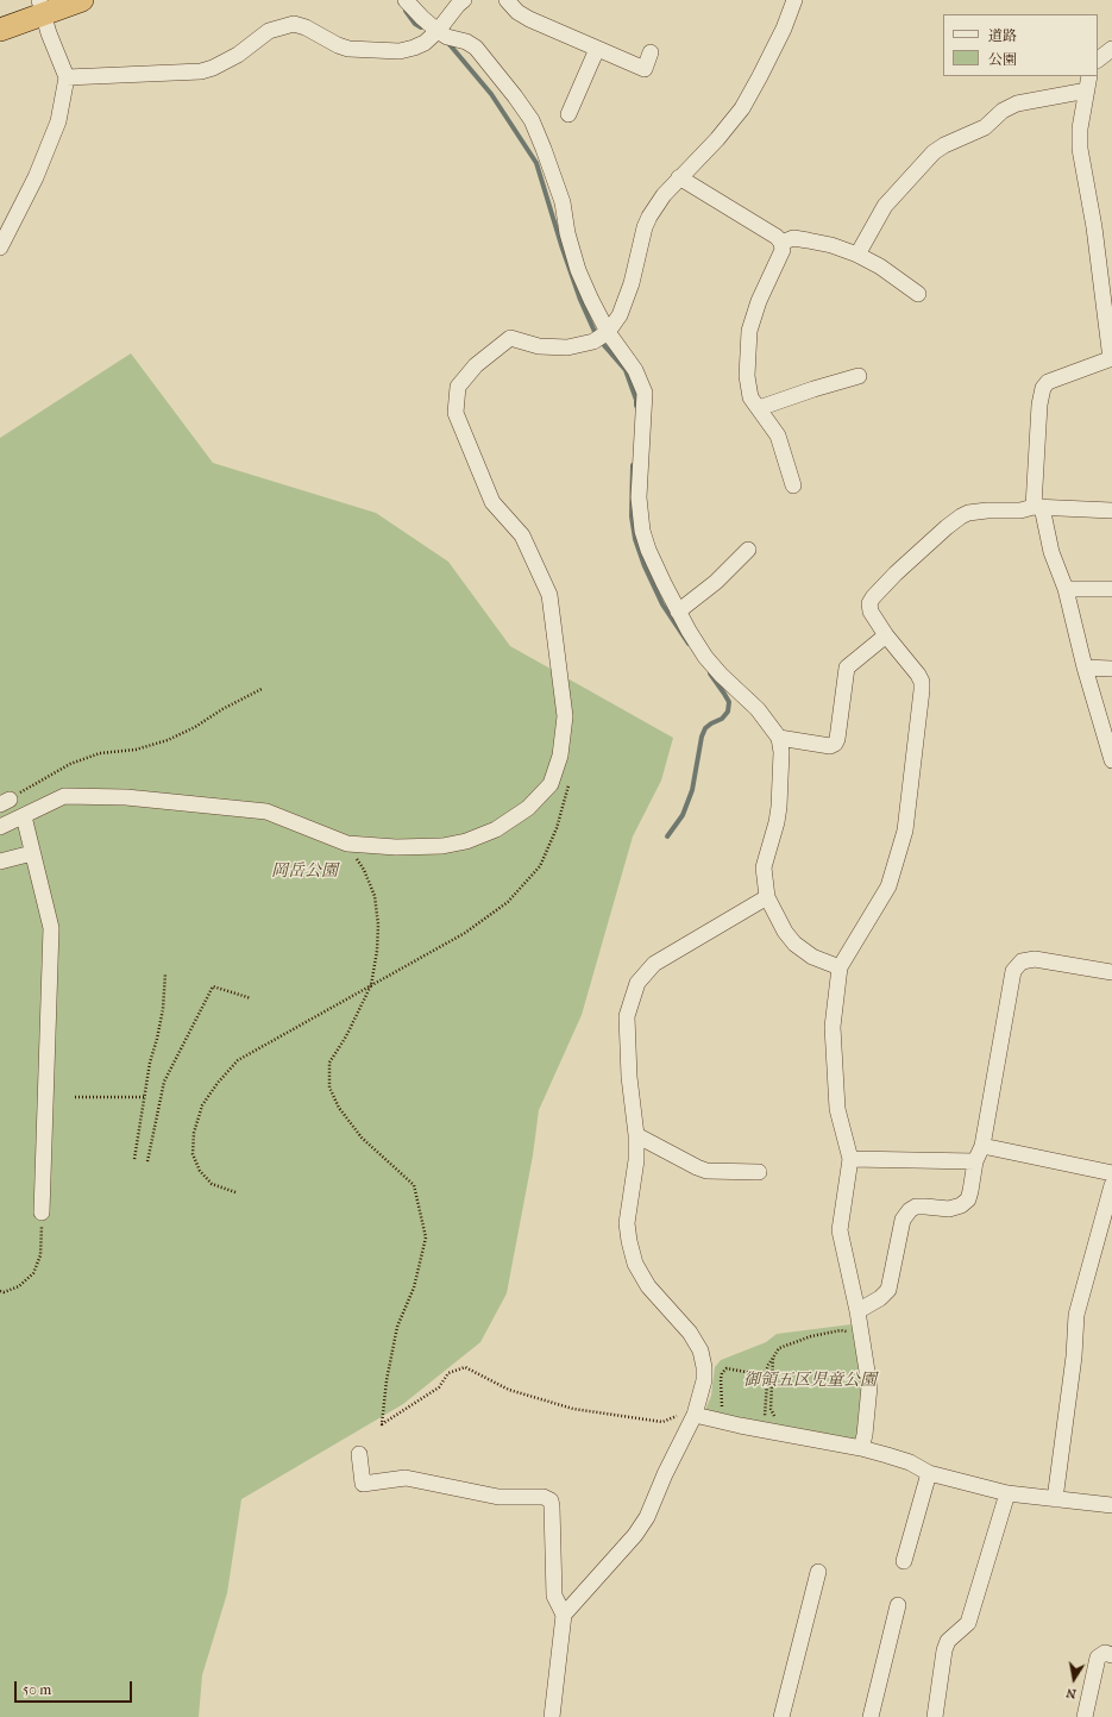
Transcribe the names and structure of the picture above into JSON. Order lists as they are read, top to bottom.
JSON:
{
  "parks": ["岡岳公園", "御領五区児童公園"],
  "legend": ["道路", "公園"],
  "scale_bar": "50 m",
  "north": "bottom"
}
